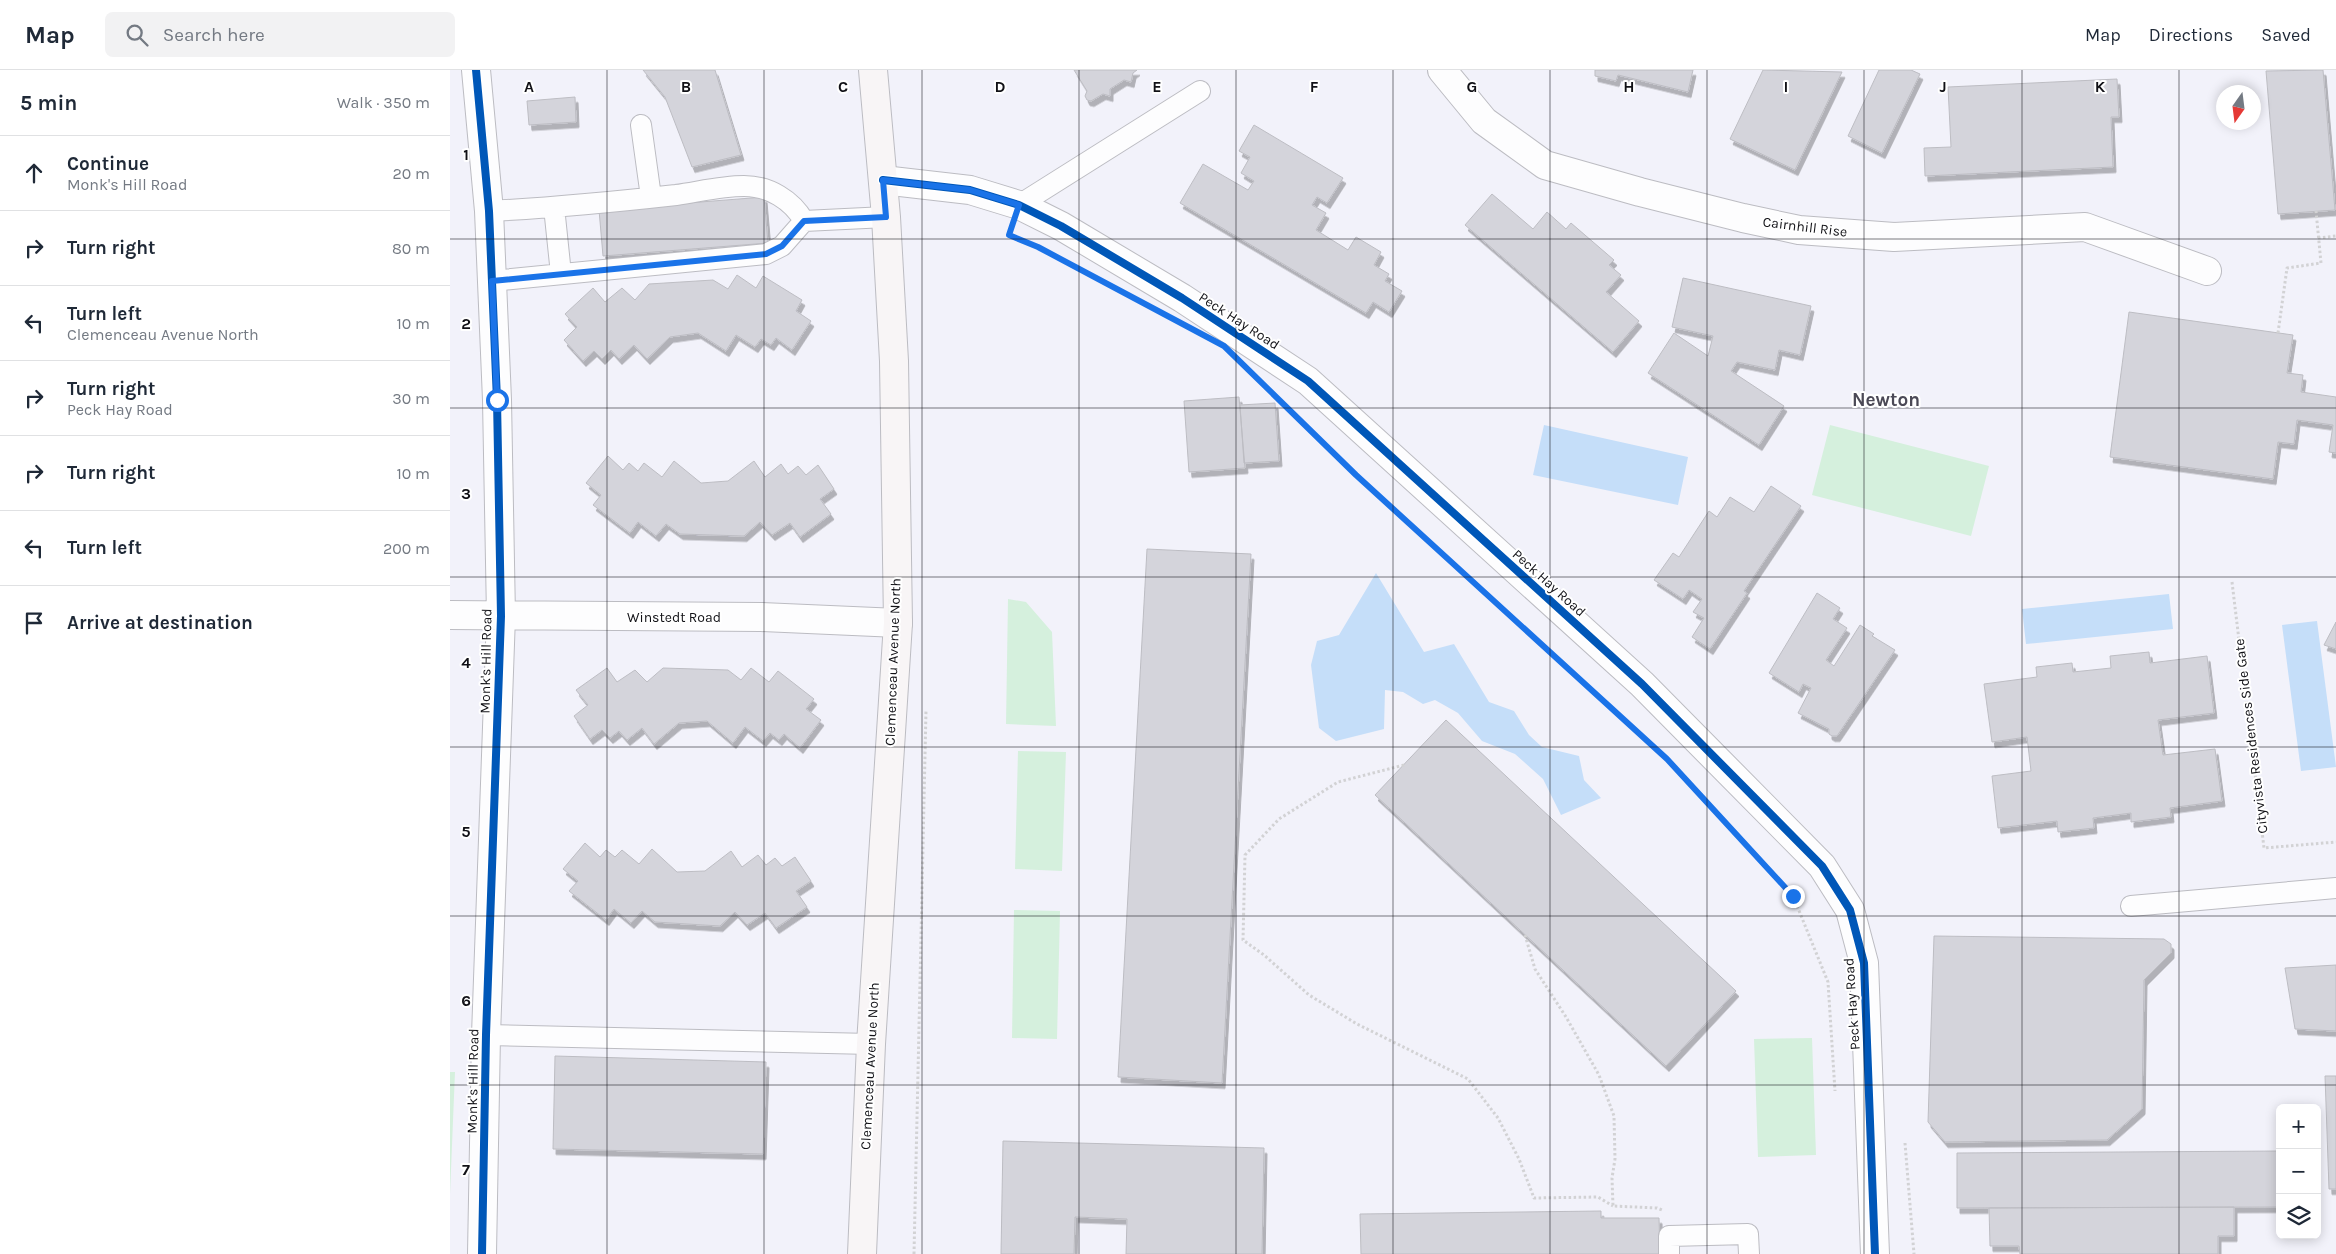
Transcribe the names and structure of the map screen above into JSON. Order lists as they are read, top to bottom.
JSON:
{
  "streets": {
    "main road": ["Clemenceau Avenue North"],
    "street": [
      "Cairnhill Rise",
      "Peck Hay Road",
      "Winstedt Road",
      "Monk's Hill Road"
    ],
    "path": ["Cityvista Residences Side Gate"]
  },
  "crossings": [
    ["Peck Hay Road", "Clemenceau Avenue North"],
    ["Winstedt Road", "Monk's Hill Road"],
    ["Winstedt Road", "Clemenceau Avenue North"]
  ],
  "districts": ["Newton"],
  "north": "bottom",
  "page": {
    "header": "Map",
    "search": "Search here",
    "nav": ["Map", "Directions", "Saved"],
    "heading": ["5 min", "Walk · 350 m"],
    "list": [
      ["Continue", "Monk's Hill Road", "20 m"],
      ["Turn right", "80 m"],
      ["Turn left", "Clemenceau Avenue North", "10 m"],
      ["Turn right", "Peck Hay Road", "30 m"],
      ["Turn right", "10 m"],
      ["Turn left", "200 m"],
      "Arrive at destination"
    ],
    "map_buttons": ["+", "−"]
  },
  "grid": {
    "columns": [
      "A",
      "B",
      "C",
      "D",
      "E",
      "F",
      "G",
      "H",
      "I",
      "J",
      "K"
    ],
    "rows": [
      "1",
      "2",
      "3",
      "4",
      "5",
      "6",
      "7"
    ]
  }
}
